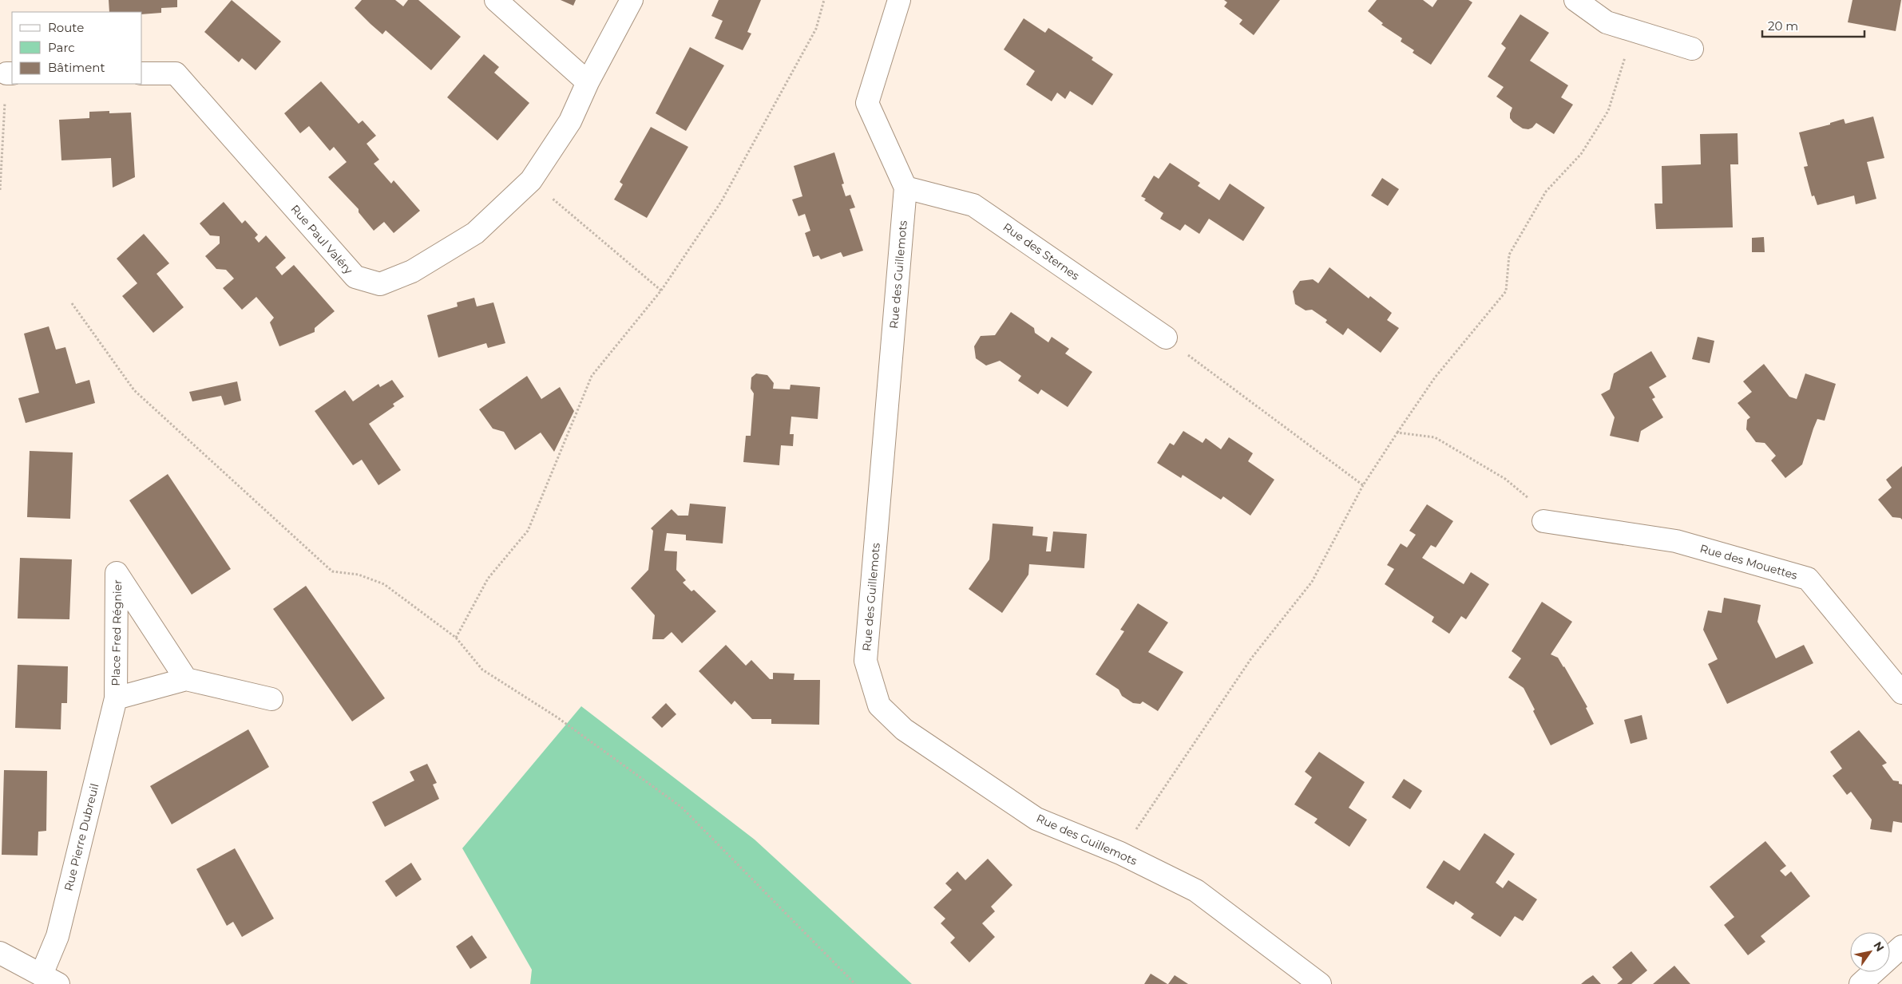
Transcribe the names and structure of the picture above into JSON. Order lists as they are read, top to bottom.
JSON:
{
  "streets": {
    "street": [
      "Rue Paul Valéry",
      "Rue des Sternes",
      "Rue des Guillemots",
      "Rue des Mouettes",
      "Place Fred Régnier",
      "Rue Pierre Dubreuil"
    ]
  },
  "crossings": [
    ["Rue des Sternes", "Rue des Guillemots"],
    ["Place Fred Régnier", "Rue Pierre Dubreuil"]
  ],
  "legend": ["Route", "Parc", "Bâtiment"],
  "scale_bar": "20 m",
  "north": "top right"
}
